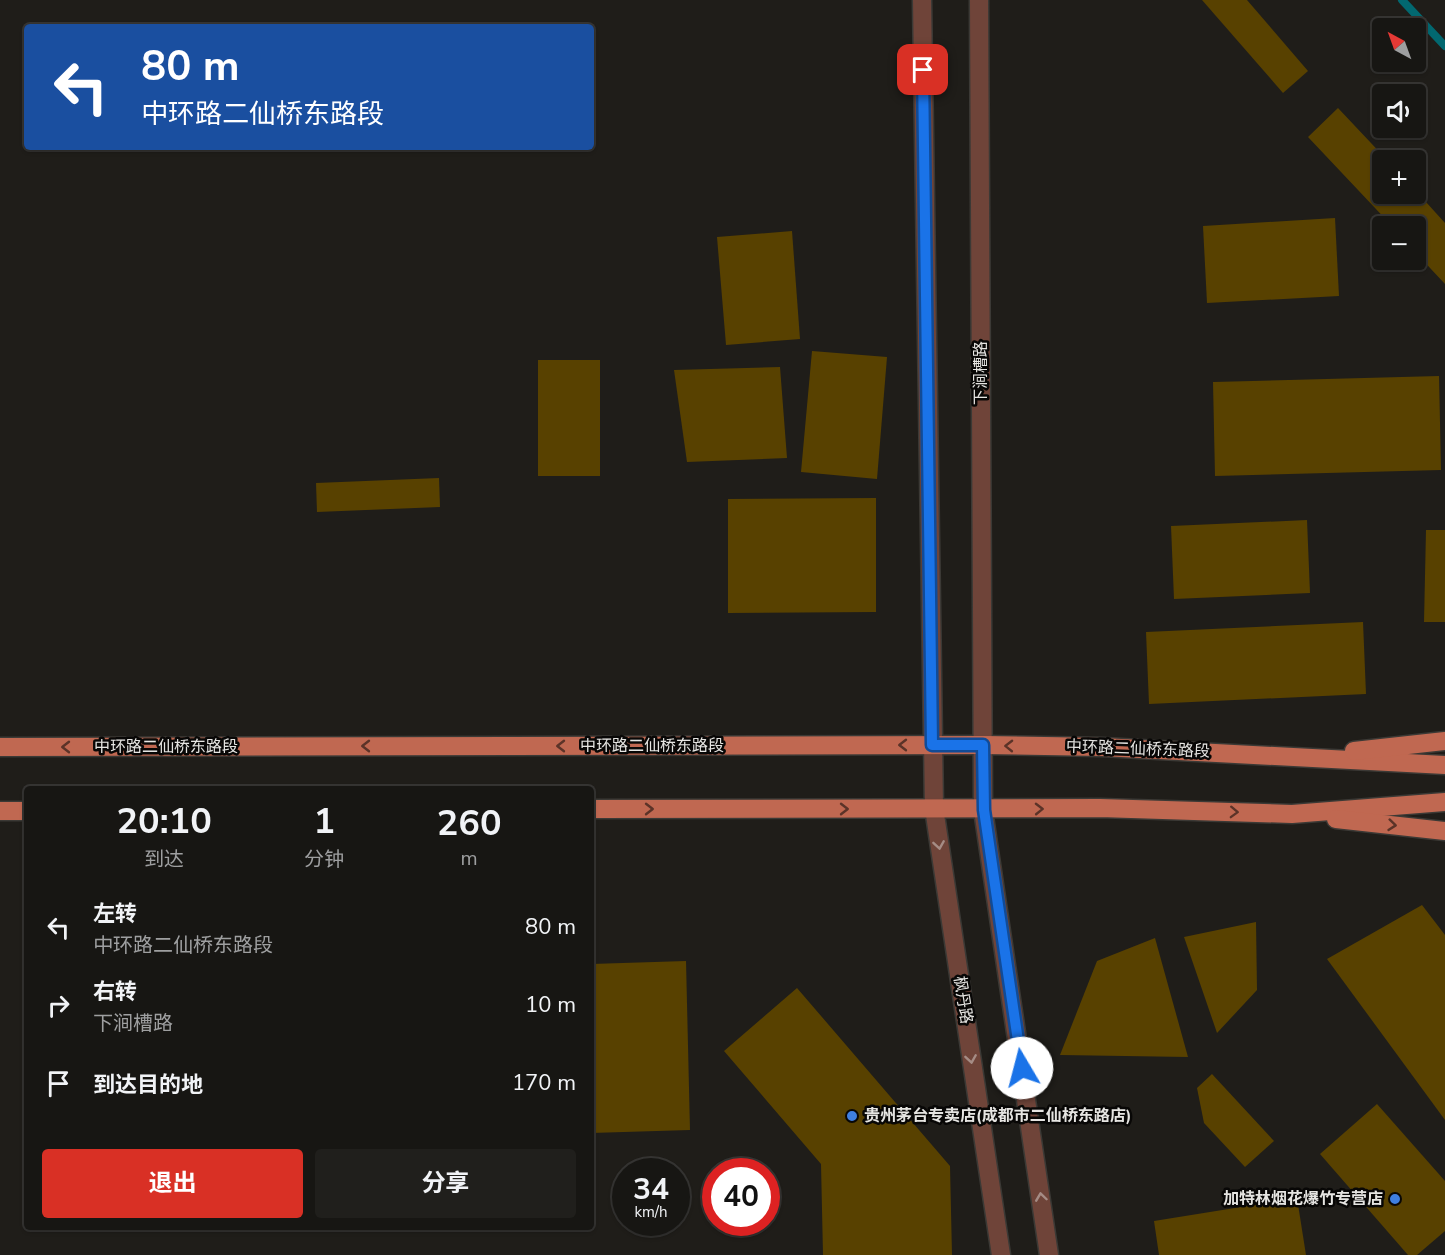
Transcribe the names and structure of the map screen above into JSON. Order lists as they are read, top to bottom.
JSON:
{
  "streets": {
    "main road": ["中环路二仙桥东路段"],
    "street": ["下涧槽路", "枫丹路"]
  },
  "crossings": [
    ["下涧槽路", "中环路二仙桥东路段"],
    ["中环路二仙桥东路段", "枫丹路"]
  ],
  "places": ["贵州茅台专卖店(成都市二仙桥东路店)", "加特林烟花爆竹专营店"],
  "north": "top left",
  "page": {
    "map_buttons": ["+", "−"],
    "turn": ["80 m", "中环路二仙桥东路段"],
    "eta": [
      "20:10",
      "到达",
      "1",
      "分钟",
      "260",
      "m"
    ],
    "list": [
      {
        "name": "左转",
        "note": "中环路二仙桥东路段",
        "value": "80 m"
      },
      {
        "name": "右转",
        "note": "下涧槽路",
        "value": "10 m"
      },
      {
        "name": "到达目的地",
        "value": "170 m"
      }
    ],
    "buttons": ["退出", "分享"],
    "speed": "34 km/h",
    "limit": "40"
  }
}
